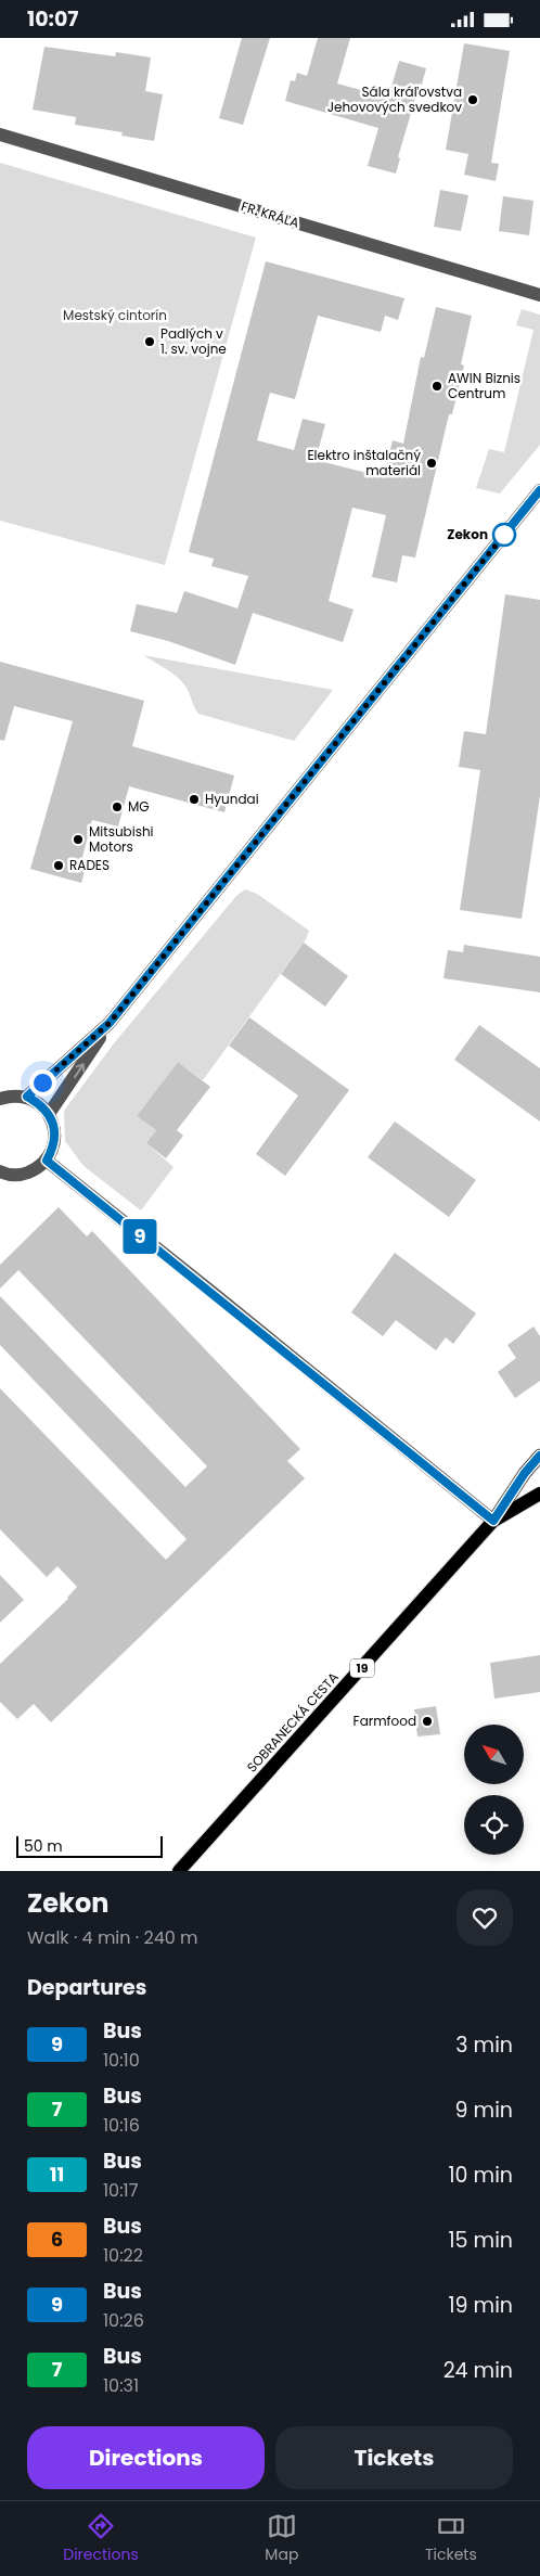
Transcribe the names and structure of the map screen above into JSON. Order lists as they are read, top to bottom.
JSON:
{
  "streets": {
    "main road": ["19", "SOBRANECKÁ CESTA"],
    "street": ["FR. KRÁĽA"]
  },
  "parks": ["Mestský cintorín"],
  "places": [
    "Sála kráľovstva Jehovových svedkov",
    "Padlých v 1. sv. vojne",
    "AWIN Biznis Centrum",
    "Elektro inštalačný materiál",
    "Zekon",
    "Hyundai",
    "MG",
    "Mitsubishi Motors",
    "RADES",
    "Farmfood"
  ],
  "lines": ["bus line 9"],
  "scale_bar": "50 m",
  "north": "top left",
  "page": {
    "status": "10:07",
    "on_map": "9",
    "scale": "50 m",
    "heading": [
      ["Zekon", "Walk · 4 min · 240 m"],
      "Departures"
    ],
    "list": [
      {
        "mark": "9",
        "name": "Bus",
        "note": "10:10",
        "value": "3 min"
      },
      {
        "mark": "7",
        "name": "Bus",
        "note": "10:16",
        "value": "9 min"
      },
      {
        "mark": "11",
        "name": "Bus",
        "note": "10:17",
        "value": "10 min"
      },
      {
        "mark": "6",
        "name": "Bus",
        "note": "10:22",
        "value": "15 min"
      },
      {
        "mark": "9",
        "name": "Bus",
        "note": "10:26",
        "value": "19 min"
      },
      {
        "mark": "7",
        "name": "Bus",
        "note": "10:31",
        "value": "24 min"
      }
    ],
    "buttons": ["Directions", "Tickets"],
    "tabs": ["Directions", "Map", "Tickets"]
  }
}
